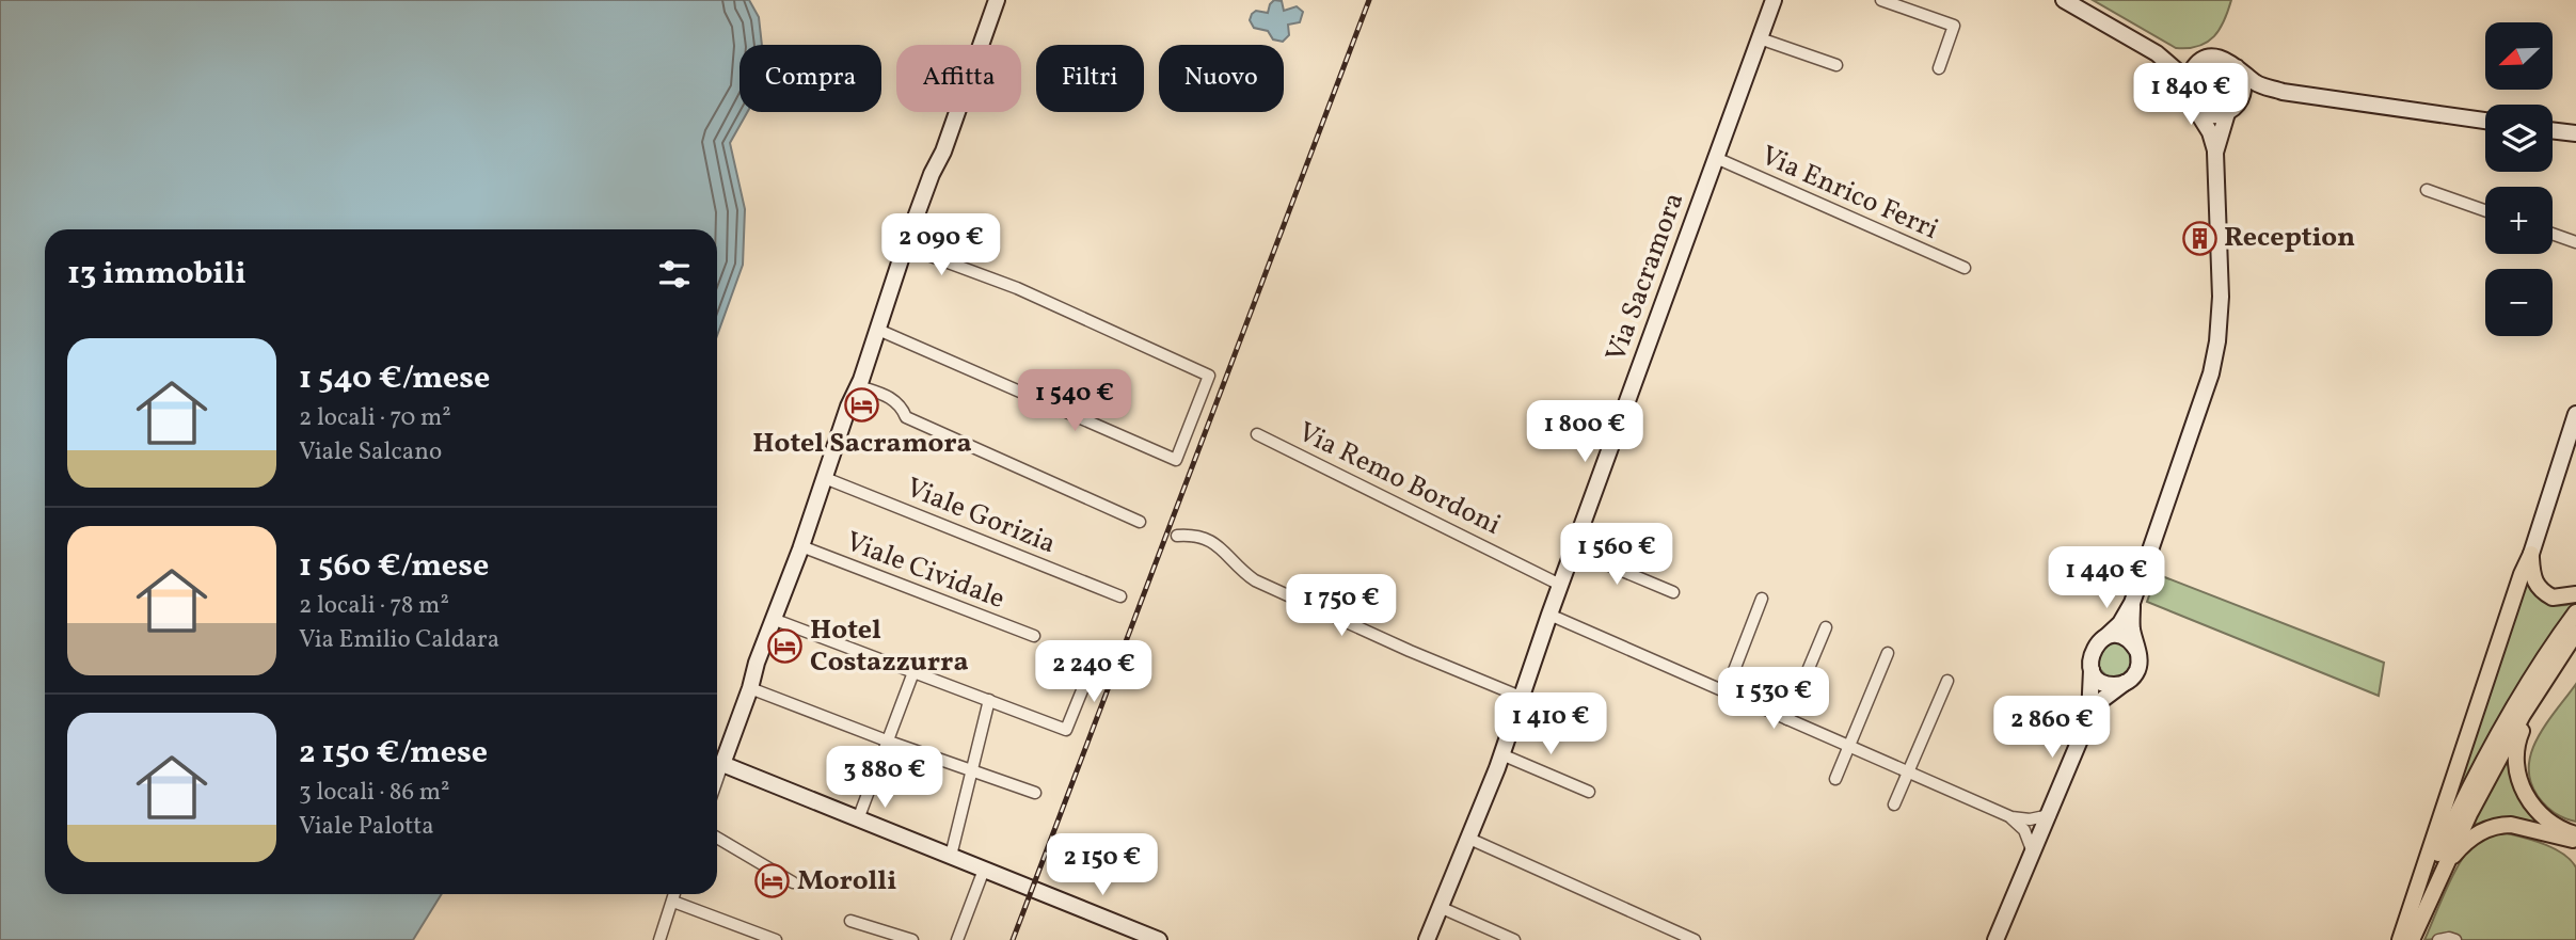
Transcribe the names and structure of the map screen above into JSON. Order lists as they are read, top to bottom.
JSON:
{
  "streets": {
    "street": [
      "Via Enrico Ferri",
      "Via Sacramora",
      "Via Remo Bordoni",
      "Viale Gorizia",
      "Viale Cividale"
    ]
  },
  "crossings": [
    ["Via Enrico Ferri", "Via Sacramora"],
    ["Via Sacramora", "Via Remo Bordoni"]
  ],
  "places": {
    "building": ["Reception"],
    "hotel": ["Hotel Sacramora", "Hotel Costazzurra", "Morolli"]
  },
  "north": "bottom left",
  "page": {
    "map_buttons": ["+", "−"],
    "chip": [
      "Compra",
      "Affitta",
      "Filtri",
      "Nuovo"
    ],
    "price": [
      "1 840 €",
      "2 090 €",
      "1 540 €",
      "1 800 €",
      "1 560 €",
      "1 440 €",
      "1 750 €",
      "2 240 €",
      "1 530 €",
      "1 410 €",
      "2 860 €",
      "3 880 €",
      "2 150 €"
    ],
    "heading": "13 immobili",
    "list": [
      {
        "name": "1 540 €/mese",
        "note": "2 locali · 70 m² · Viale Salcano"
      },
      {
        "name": "1 560 €/mese",
        "note": "2 locali · 78 m² · Via Emilio Caldara"
      },
      {
        "name": "2 150 €/mese",
        "note": "3 locali · 86 m² · Viale Palotta"
      }
    ]
  }
}
